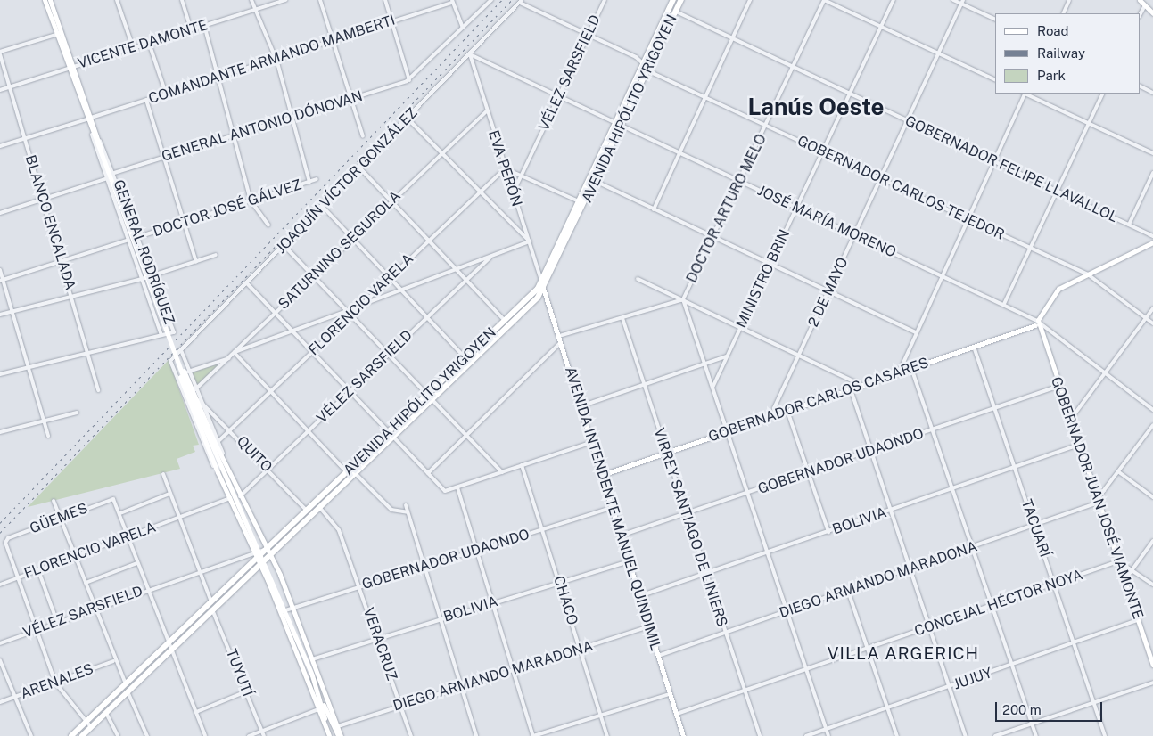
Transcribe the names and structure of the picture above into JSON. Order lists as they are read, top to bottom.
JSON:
{
  "streets": {
    "main road": [
      "AVENIDA HIPÓLITO YRIGOYEN",
      "GOBERNADOR CARLOS CASARES",
      "GOBERNADOR JUAN JOSÉ VIAMONTE",
      "AVENIDA INTENDENTE MANUEL QUINDIMIL"
    ],
    "street": [
      "VICENTE DAMONTE",
      "COMANDANTE ARMANDO MAMBERTI",
      "VÉLEZ SARSFIELD",
      "GENERAL ANTONIO DÓNOVAN",
      "EVA PERÓN",
      "GOBERNADOR FELIPE LLAVALLOL",
      "JOAQUÍN VÍCTOR GONZÁLEZ",
      "GOBERNADOR CARLOS TEJEDOR",
      "DOCTOR JOSÉ GÁLVEZ",
      "DOCTOR ARTURO MELO",
      "JOSÉ MARÍA MORENO",
      "BLANCO ENCALADA",
      "SATURNINO SEGUROLA",
      "GENERAL RODRÍGUEZ",
      "MINISTRO BRIN",
      "2 DE MAYO",
      "FLORENCIO VARELA",
      "QUITO",
      "GOBERNADOR UDAONDO",
      "GÜEMES",
      "BOLIVIA",
      "VIRREY SANTIAGO DE LINIERS",
      "TACUARÍ",
      "DIEGO ARMANDO MARADONA",
      "CHACO",
      "CONCEJAL HÉCTOR NOYA",
      "VERACRUZ",
      "TUYUTÍ",
      "JUJUY",
      "ARENALES"
    ]
  },
  "crossings": [
    ["VICENTE DAMONTE", "BLANCO ENCALADA"],
    ["COMANDANTE ARMANDO MAMBERTI", "BLANCO ENCALADA"],
    ["VÉLEZ SARSFIELD", "AVENIDA HIPÓLITO YRIGOYEN"],
    ["VÉLEZ SARSFIELD", "EVA PERÓN"],
    ["VÉLEZ SARSFIELD", "JOSÉ MARÍA MORENO"],
    ["VÉLEZ SARSFIELD", "QUITO"],
    ["AVENIDA HIPÓLITO YRIGOYEN", "EVA PERÓN"],
    ["AVENIDA HIPÓLITO YRIGOYEN", "GOBERNADOR FELIPE LLAVALLOL"],
    ["AVENIDA HIPÓLITO YRIGOYEN", "GOBERNADOR CARLOS TEJEDOR"],
    ["AVENIDA HIPÓLITO YRIGOYEN", "JOSÉ MARÍA MORENO"],
    ["AVENIDA HIPÓLITO YRIGOYEN", "QUITO"],
    ["AVENIDA HIPÓLITO YRIGOYEN", "AVENIDA INTENDENTE MANUEL QUINDIMIL"],
    ["AVENIDA HIPÓLITO YRIGOYEN", "VERACRUZ"],
    ["AVENIDA HIPÓLITO YRIGOYEN", "TUYUTÍ"],
    ["GENERAL ANTONIO DÓNOVAN", "GENERAL RODRÍGUEZ"],
    ["EVA PERÓN", "JOAQUÍN VÍCTOR GONZÁLEZ"],
    ["EVA PERÓN", "JOSÉ MARÍA MORENO"],
    ["EVA PERÓN", "SATURNINO SEGUROLA"],
    ["EVA PERÓN", "FLORENCIO VARELA"],
    ["EVA PERÓN", "AVENIDA INTENDENTE MANUEL QUINDIMIL"],
    ["GOBERNADOR FELIPE LLAVALLOL", "DOCTOR ARTURO MELO"],
    ["GOBERNADOR FELIPE LLAVALLOL", "MINISTRO BRIN"],
    ["GOBERNADOR FELIPE LLAVALLOL", "2 DE MAYO"],
    ["JOAQUÍN VÍCTOR GONZÁLEZ", "JOSÉ MARÍA MORENO"],
    ["GOBERNADOR CARLOS TEJEDOR", "DOCTOR ARTURO MELO"],
    ["GOBERNADOR CARLOS TEJEDOR", "MINISTRO BRIN"],
    ["GOBERNADOR CARLOS TEJEDOR", "2 DE MAYO"],
    ["DOCTOR JOSÉ GÁLVEZ", "GENERAL RODRÍGUEZ"],
    ["DOCTOR ARTURO MELO", "JOSÉ MARÍA MORENO"],
    ["DOCTOR ARTURO MELO", "AVENIDA INTENDENTE MANUEL QUINDIMIL"],
    ["DOCTOR ARTURO MELO", "VIRREY SANTIAGO DE LINIERS"],
    ["JOSÉ MARÍA MORENO", "MINISTRO BRIN"],
    ["JOSÉ MARÍA MORENO", "2 DE MAYO"],
    ["JOSÉ MARÍA MORENO", "GOBERNADOR CARLOS CASARES"],
    ["JOSÉ MARÍA MORENO", "GOBERNADOR JUAN JOSÉ VIAMONTE"],
    ["2 DE MAYO", "GOBERNADOR CARLOS CASARES"],
    ["FLORENCIO VARELA", "QUITO"],
    ["FLORENCIO VARELA", "GÜEMES"],
    ["GOBERNADOR CARLOS CASARES", "GOBERNADOR JUAN JOSÉ VIAMONTE"],
    ["GOBERNADOR CARLOS CASARES", "AVENIDA INTENDENTE MANUEL QUINDIMIL"],
    ["GOBERNADOR CARLOS CASARES", "VIRREY SANTIAGO DE LINIERS"],
    ["GOBERNADOR CARLOS CASARES", "TACUARÍ"],
    ["GOBERNADOR UDAONDO", "GOBERNADOR JUAN JOSÉ VIAMONTE"],
    ["GOBERNADOR UDAONDO", "AVENIDA INTENDENTE MANUEL QUINDIMIL"],
    ["GOBERNADOR UDAONDO", "VIRREY SANTIAGO DE LINIERS"],
    ["GOBERNADOR UDAONDO", "TACUARÍ"],
    ["GOBERNADOR UDAONDO", "CHACO"],
    ["GOBERNADOR UDAONDO", "VERACRUZ"],
    ["GOBERNADOR JUAN JOSÉ VIAMONTE", "BOLIVIA"],
    ["GOBERNADOR JUAN JOSÉ VIAMONTE", "DIEGO ARMANDO MARADONA"],
    ["GOBERNADOR JUAN JOSÉ VIAMONTE", "CONCEJAL HÉCTOR NOYA"],
    ["GOBERNADOR JUAN JOSÉ VIAMONTE", "JUJUY"],
    ["AVENIDA INTENDENTE MANUEL QUINDIMIL", "BOLIVIA"],
    ["AVENIDA INTENDENTE MANUEL QUINDIMIL", "DIEGO ARMANDO MARADONA"],
    ["AVENIDA INTENDENTE MANUEL QUINDIMIL", "CONCEJAL HÉCTOR NOYA"],
    ["BOLIVIA", "VIRREY SANTIAGO DE LINIERS"],
    ["BOLIVIA", "TACUARÍ"],
    ["BOLIVIA", "CHACO"],
    ["BOLIVIA", "VERACRUZ"],
    ["VIRREY SANTIAGO DE LINIERS", "DIEGO ARMANDO MARADONA"],
    ["VIRREY SANTIAGO DE LINIERS", "CONCEJAL HÉCTOR NOYA"],
    ["TACUARÍ", "DIEGO ARMANDO MARADONA"],
    ["TACUARÍ", "CONCEJAL HÉCTOR NOYA"],
    ["TACUARÍ", "JUJUY"],
    ["DIEGO ARMANDO MARADONA", "CHACO"],
    ["DIEGO ARMANDO MARADONA", "VERACRUZ"]
  ],
  "districts": ["Lanús Oeste", "VILLA ARGERICH"],
  "legend": ["Road", "Railway", "Park"],
  "scale_bar": "200 m"
}
